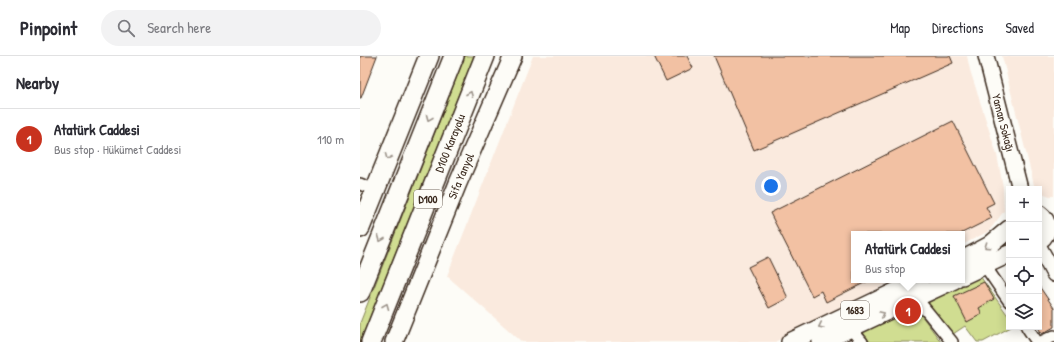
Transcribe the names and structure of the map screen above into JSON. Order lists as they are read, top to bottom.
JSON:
{
  "streets": {
    "highway": ["D100 Karayolu", "D100"],
    "main road": ["Sifa Yanyol", "1683"],
    "street": ["Yaman Sokağı"]
  },
  "page": {
    "header": "Pinpoint",
    "search": "Search here",
    "nav": ["Map", "Directions", "Saved"],
    "heading": "Nearby",
    "list": [
      {
        "mark": "1",
        "name": "Atatürk Caddesi",
        "note": "Bus stop · Hükümet Caddesi",
        "value": "110 m"
      }
    ],
    "map_buttons": ["+", "−"],
    "popup": ["Atatürk Caddesi", "Bus stop"],
    "pins": "1"
  }
}
